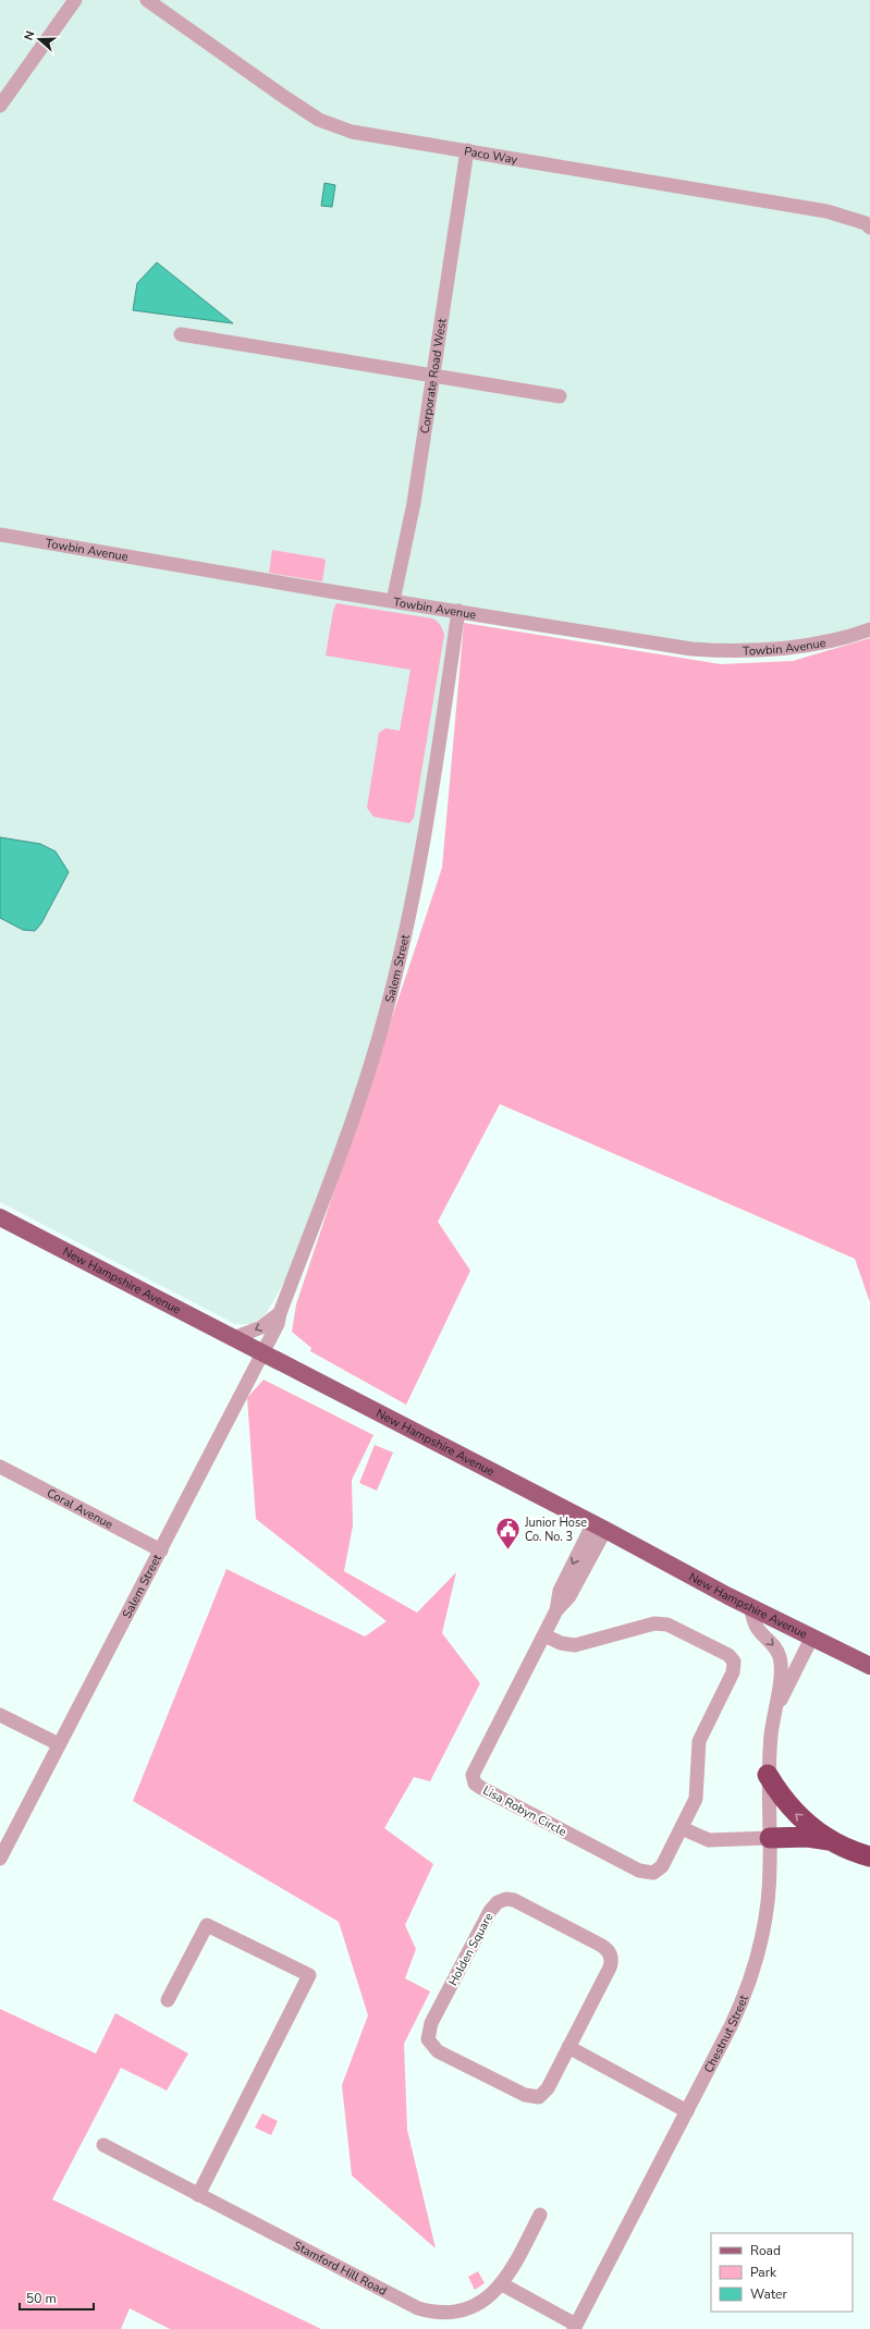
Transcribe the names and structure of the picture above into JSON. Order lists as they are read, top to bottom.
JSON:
{
  "streets": {
    "main road": ["New Hampshire Avenue"],
    "street": [
      "Paco Way",
      "Corporate Road West",
      "Towbin Avenue",
      "Salem Street",
      "Coral Avenue",
      "Lisa Robyn Circle",
      "Holden Square",
      "Chestnut Street",
      "Stamford Hill Road"
    ]
  },
  "crossings": [
    ["Paco Way", "Corporate Road West"],
    ["Corporate Road West", "Towbin Avenue"],
    ["Towbin Avenue", "Salem Street"],
    ["Salem Street", "New Hampshire Avenue"],
    ["Salem Street", "Coral Avenue"],
    ["New Hampshire Avenue", "Lisa Robyn Circle"],
    ["New Hampshire Avenue", "Chestnut Street"]
  ],
  "places": {
    "public building": ["Junior Hose Co. No. 3"]
  },
  "legend": ["Road", "Park", "Water"],
  "scale_bar": "50 m",
  "north": "left"
}
